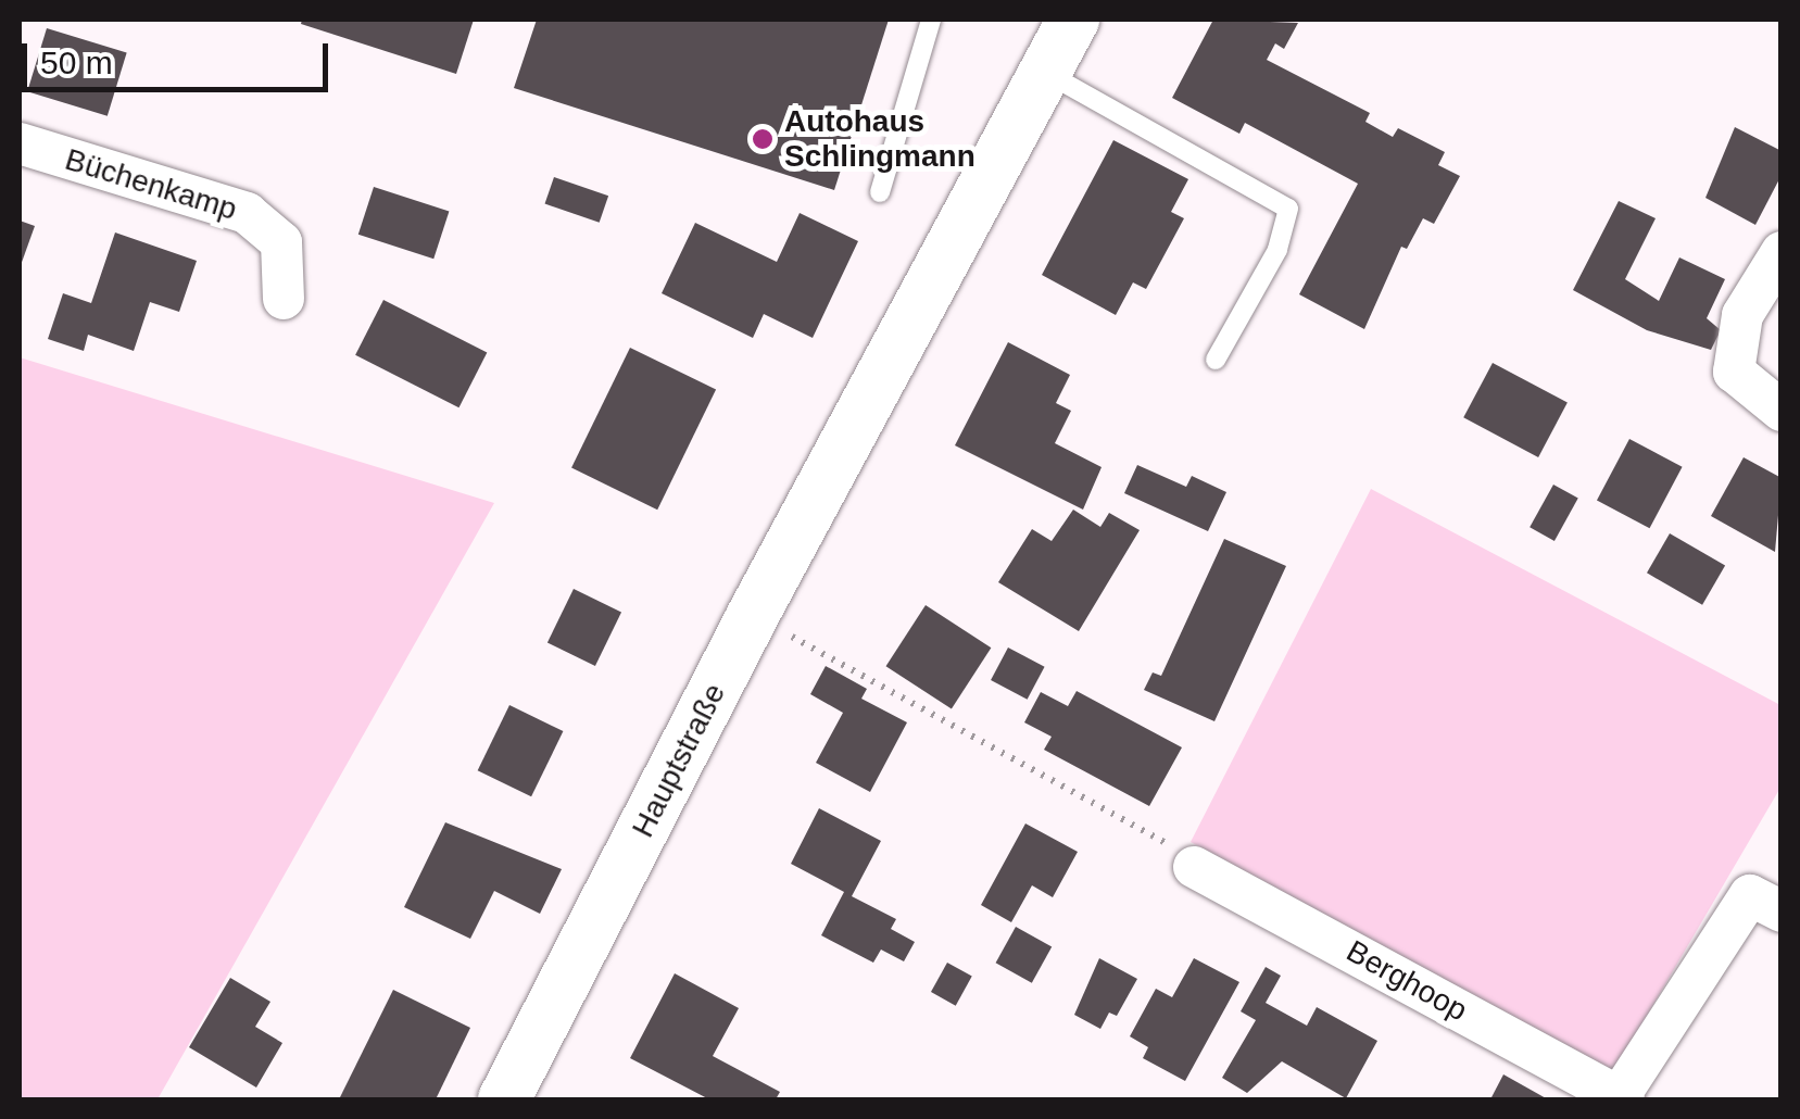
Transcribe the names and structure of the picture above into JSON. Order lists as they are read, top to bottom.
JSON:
{
  "streets": {
    "street": ["Büchenkamp", "Hauptstraße", "Berghoop"]
  },
  "places": ["Autohaus Schlingmann"],
  "scale_bar": "50 m"
}
